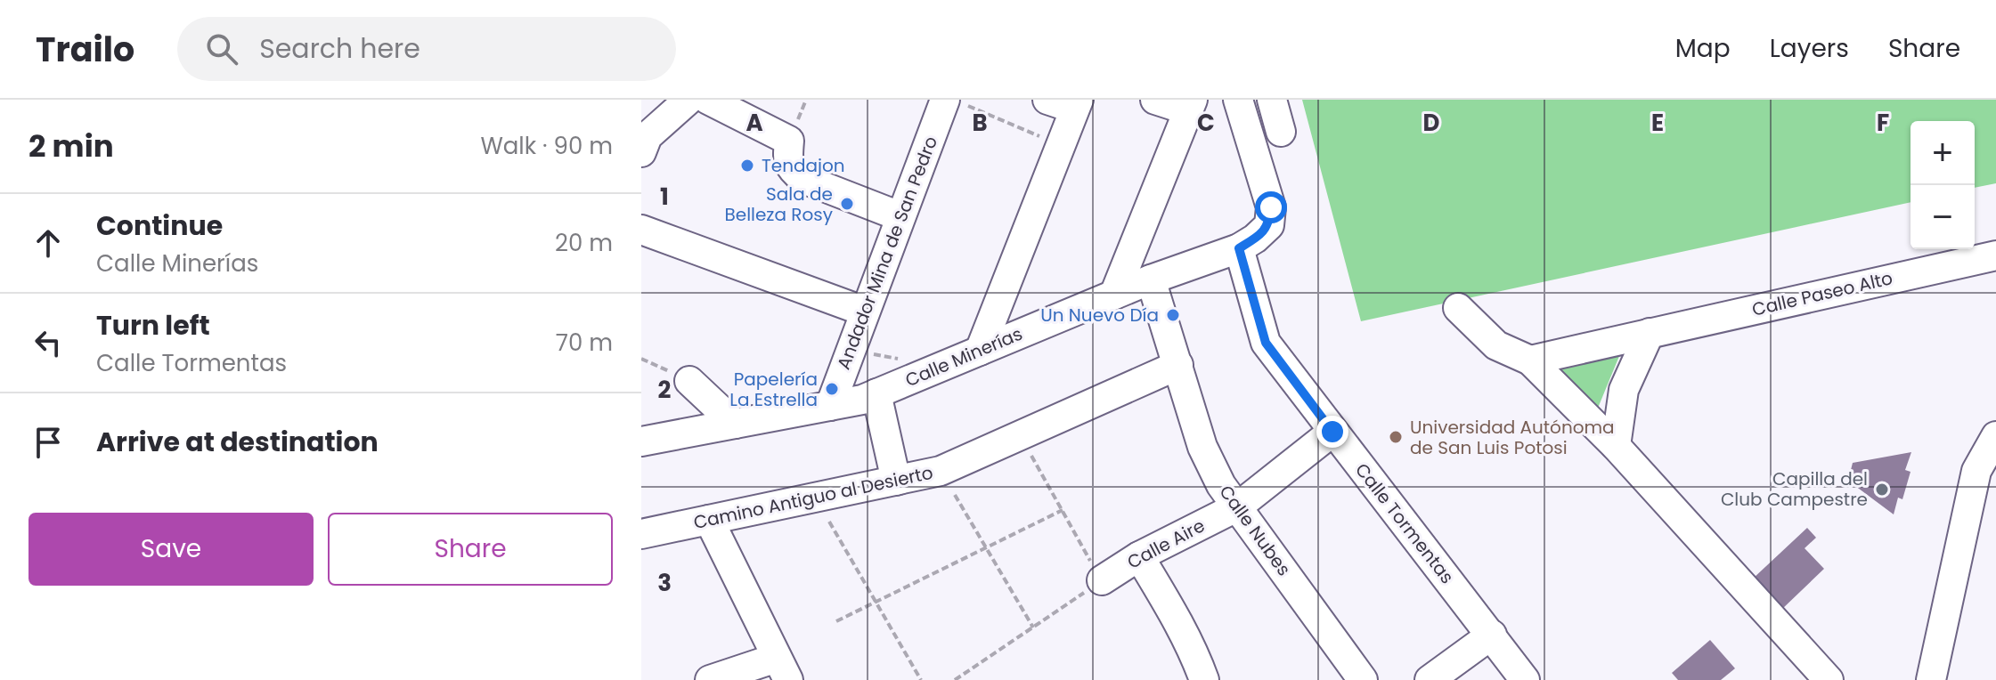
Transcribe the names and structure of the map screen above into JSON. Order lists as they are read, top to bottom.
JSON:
{
  "streets": {
    "street": [
      "Andador Mina de San Pedro",
      "Calle Paseo Alto",
      "Calle Minerías",
      "Camino Antiguo al Desierto",
      "Calle Tormentas",
      "Calle Nubes",
      "Calle Aire"
    ]
  },
  "crossings": [
    ["Andador Mina de San Pedro", "Calle Minerías"],
    ["Calle Minerías", "Calle Tormentas"],
    ["Calle Minerías", "Calle Nubes"],
    ["Camino Antiguo al Desierto", "Calle Nubes"],
    ["Calle Tormentas", "Calle Aire"],
    ["Calle Nubes", "Calle Aire"]
  ],
  "places": [
    "Tendajon",
    "Sala de Belleza Rosy",
    "Un Nuevo Día",
    "Papelería La Estrella",
    "Universidad Autónoma de San Luis Potosi",
    "Capilla del Club Campestre"
  ],
  "page": {
    "header": "Trailo",
    "search": "Search here",
    "nav": ["Map", "Layers", "Share"],
    "heading": ["2 min", "Walk · 90 m"],
    "map_buttons": ["+", "−"],
    "list": [
      ["Continue", "Calle Minerías", "20 m"],
      ["Turn left", "Calle Tormentas", "70 m"],
      "Arrive at destination"
    ],
    "buttons": ["Save", "Share"]
  },
  "grid": {
    "columns": [
      "A",
      "B",
      "C",
      "D",
      "E",
      "F"
    ],
    "rows": ["1", "2", "3"]
  }
}
